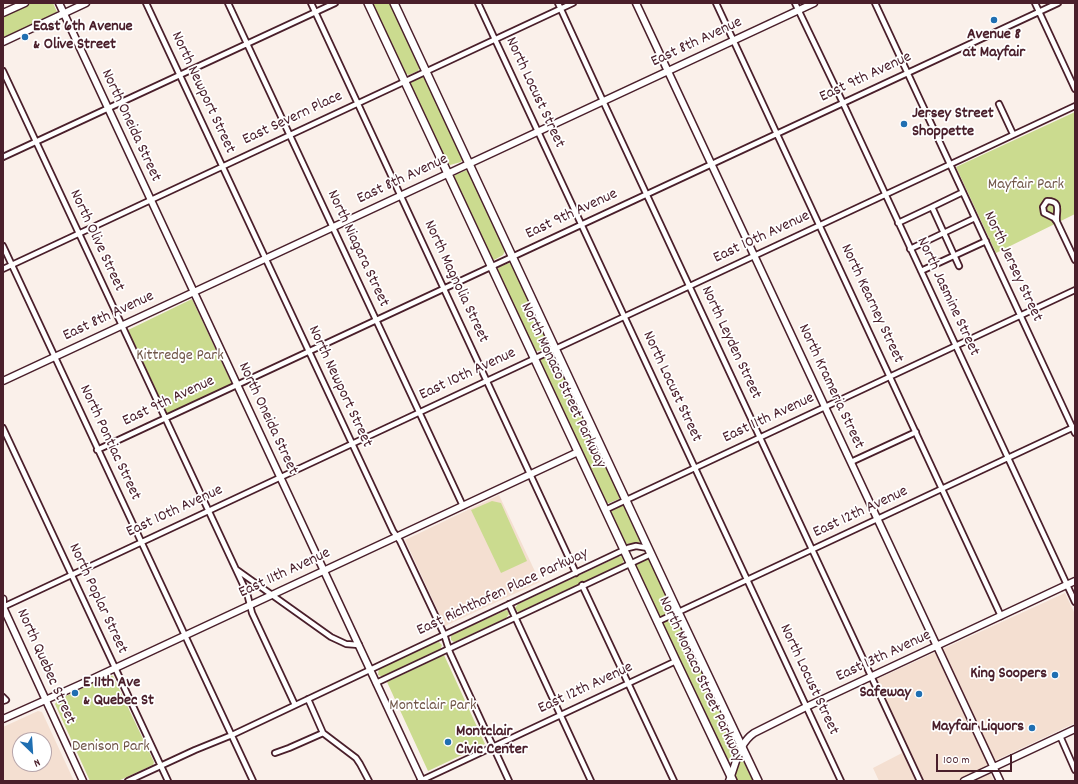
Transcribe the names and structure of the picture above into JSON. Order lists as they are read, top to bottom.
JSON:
{
  "streets": {
    "main road": ["North Monaco Street Parkway"],
    "street": [
      "East 8th Avenue",
      "East 9th Avenue",
      "North Newport Street",
      "North Locust Street",
      "East Severn Place",
      "North Oneida Street",
      "East 10th Avenue",
      "North Olive Street",
      "North Niagara Street",
      "North Jersey Street",
      "North Magnolia Street",
      "North Jasmine Street",
      "North Kearney Street",
      "North Leyden Street",
      "North Krameria Street",
      "East 11th Avenue",
      "North Pontiac Street",
      "East 12th Avenue",
      "East Richthofen Place Parkway",
      "North Poplar Street",
      "East 13th Avenue",
      "North Quebec Street"
    ]
  },
  "crossings": [
    ["East 8th Avenue", "North Newport Street"],
    ["East 8th Avenue", "North Locust Street"],
    ["East 8th Avenue", "North Oneida Street"],
    ["East 8th Avenue", "North Olive Street"],
    ["East 8th Avenue", "North Niagara Street"],
    ["East 8th Avenue", "North Magnolia Street"],
    ["East 8th Avenue", "North Jasmine Street"],
    ["East 8th Avenue", "North Kearney Street"],
    ["East 8th Avenue", "North Leyden Street"],
    ["East 8th Avenue", "North Monaco Street Parkway"],
    ["East 8th Avenue", "North Krameria Street"],
    ["East 8th Avenue", "North Pontiac Street"],
    ["East 9th Avenue", "North Newport Street"],
    ["East 9th Avenue", "North Locust Street"],
    ["East 9th Avenue", "North Oneida Street"],
    ["East 9th Avenue", "North Olive Street"],
    ["East 9th Avenue", "North Niagara Street"],
    ["East 9th Avenue", "North Jersey Street"],
    ["East 9th Avenue", "North Magnolia Street"],
    ["East 9th Avenue", "North Jasmine Street"],
    ["East 9th Avenue", "North Kearney Street"],
    ["East 9th Avenue", "North Leyden Street"],
    ["East 9th Avenue", "North Monaco Street Parkway"],
    ["East 9th Avenue", "North Krameria Street"],
    ["East 9th Avenue", "North Pontiac Street"],
    ["North Newport Street", "East Severn Place"],
    ["North Newport Street", "East 10th Avenue"],
    ["North Newport Street", "East 11th Avenue"],
    ["North Newport Street", "East 12th Avenue"],
    ["North Newport Street", "East Richthofen Place Parkway"],
    ["North Locust Street", "East Severn Place"],
    ["North Locust Street", "East 10th Avenue"],
    ["North Locust Street", "East 11th Avenue"],
    ["North Locust Street", "East 12th Avenue"],
    ["North Locust Street", "East 13th Avenue"],
    ["East Severn Place", "North Oneida Street"],
    ["East Severn Place", "North Olive Street"],
    ["East Severn Place", "North Niagara Street"],
    ["East Severn Place", "North Magnolia Street"],
    ["East Severn Place", "North Leyden Street"],
    ["East Severn Place", "North Monaco Street Parkway"],
    ["East Severn Place", "North Pontiac Street"],
    ["North Oneida Street", "East 10th Avenue"],
    ["North Oneida Street", "East 11th Avenue"],
    ["North Oneida Street", "East 12th Avenue"],
    ["North Oneida Street", "East Richthofen Place Parkway"],
    ["East 10th Avenue", "North Olive Street"],
    ["East 10th Avenue", "North Niagara Street"],
    ["East 10th Avenue", "North Jersey Street"],
    ["East 10th Avenue", "North Magnolia Street"],
    ["East 10th Avenue", "North Jasmine Street"],
    ["East 10th Avenue", "North Kearney Street"],
    ["East 10th Avenue", "North Leyden Street"],
    ["East 10th Avenue", "North Monaco Street Parkway"],
    ["East 10th Avenue", "North Krameria Street"],
    ["East 10th Avenue", "North Pontiac Street"],
    ["East 10th Avenue", "North Poplar Street"],
    ["East 10th Avenue", "North Quebec Street"],
    ["North Olive Street", "East 11th Avenue"],
    ["North Olive Street", "East Richthofen Place Parkway"],
    ["North Niagara Street", "East 11th Avenue"],
    ["North Jersey Street", "East 11th Avenue"],
    ["North Jersey Street", "East 12th Avenue"],
    ["North Magnolia Street", "East 11th Avenue"],
    ["North Magnolia Street", "East Richthofen Place Parkway"],
    ["North Jasmine Street", "East 11th Avenue"],
    ["North Jasmine Street", "East 12th Avenue"],
    ["North Jasmine Street", "East 13th Avenue"],
    ["North Kearney Street", "East 11th Avenue"],
    ["North Kearney Street", "East 12th Avenue"],
    ["North Kearney Street", "East 13th Avenue"],
    ["North Leyden Street", "East 11th Avenue"],
    ["North Leyden Street", "East 12th Avenue"],
    ["North Leyden Street", "East 13th Avenue"],
    ["North Monaco Street Parkway", "East 11th Avenue"],
    ["North Monaco Street Parkway", "East 12th Avenue"],
    ["North Monaco Street Parkway", "East Richthofen Place Parkway"],
    ["North Monaco Street Parkway", "East 13th Avenue"],
    ["North Krameria Street", "East 11th Avenue"],
    ["North Krameria Street", "East 12th Avenue"],
    ["North Krameria Street", "East 13th Avenue"],
    ["East 11th Avenue", "North Pontiac Street"],
    ["East 11th Avenue", "North Poplar Street"],
    ["East 11th Avenue", "North Quebec Street"],
    ["North Pontiac Street", "East Richthofen Place Parkway"],
    ["East Richthofen Place Parkway", "North Poplar Street"]
  ],
  "parks": [
    "Mayfair Park",
    "Kittredge Park",
    "Montclair Park",
    "Denison Park"
  ],
  "places": [
    "Avenue 8 at Mayfair",
    "East 6th Avenue & Olive Street",
    "Jersey Street Shoppette",
    "King Soopers",
    "E 11th Ave & Quebec St",
    "Safeway",
    "Mayfair Liquors",
    "Montclair Civic Center"
  ],
  "scale_bar": "100 m",
  "north": "bottom right"
}
